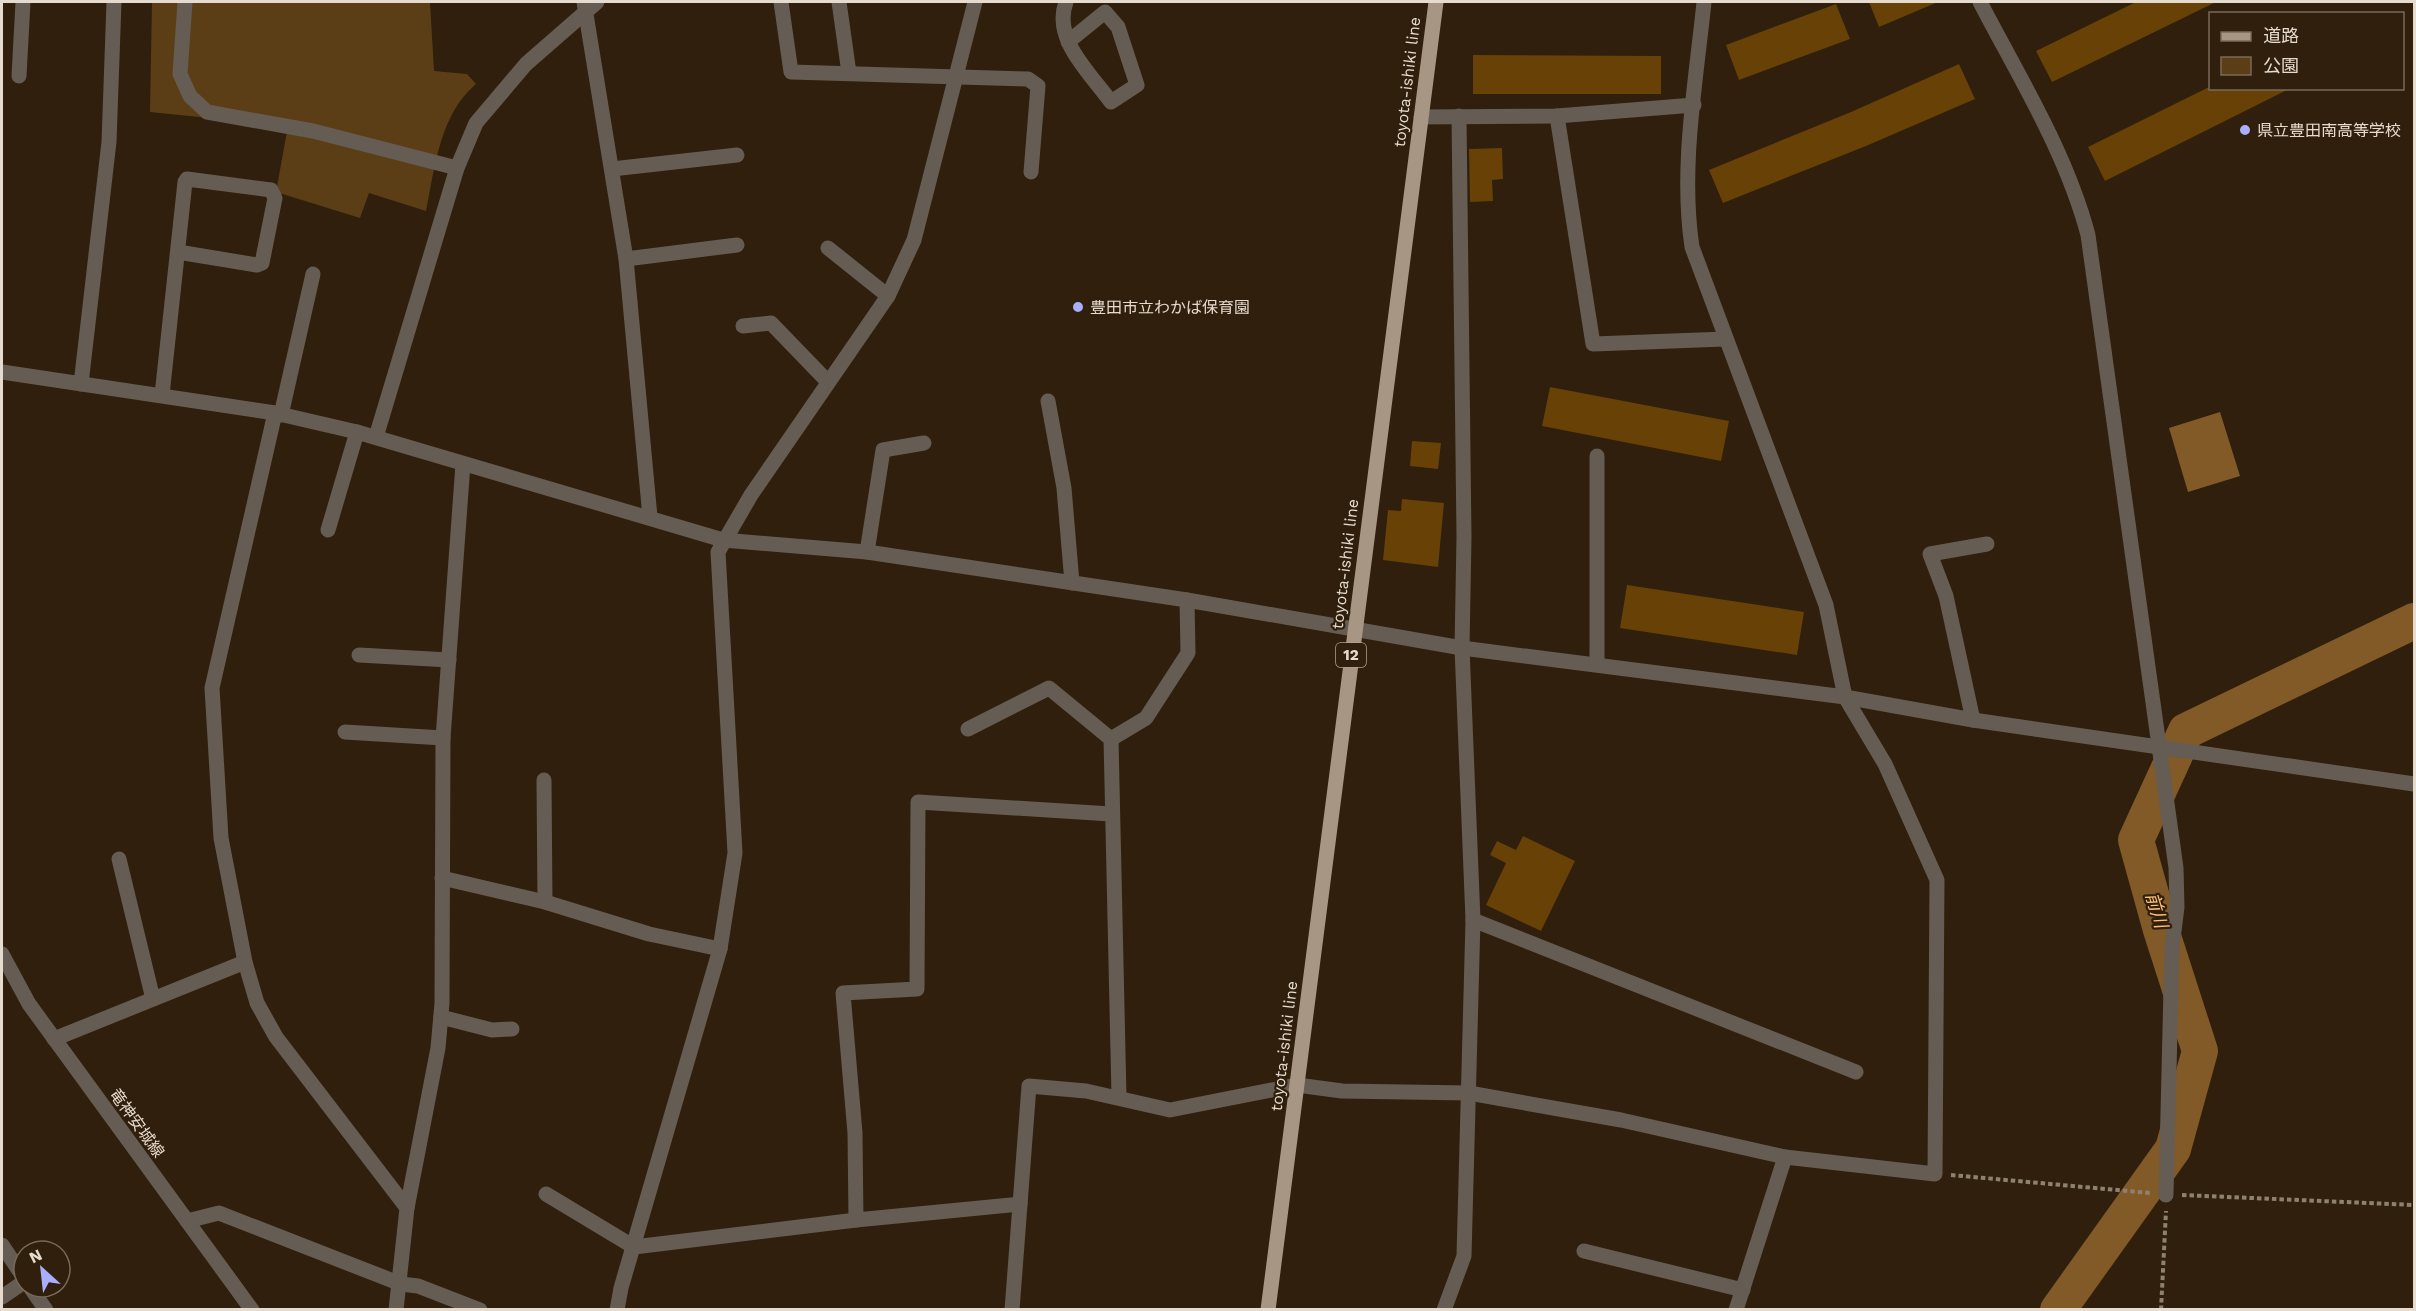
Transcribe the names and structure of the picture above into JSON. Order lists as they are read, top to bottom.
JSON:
{
  "streets": {
    "main road": ["toyota-ishiki line", "12"],
    "street": ["竜神安城線"]
  },
  "water": ["前川"],
  "places": ["県立豊田南高等学校", "豊田市立わかば保育園"],
  "legend": ["道路", "公園"],
  "north": "top left"
}
